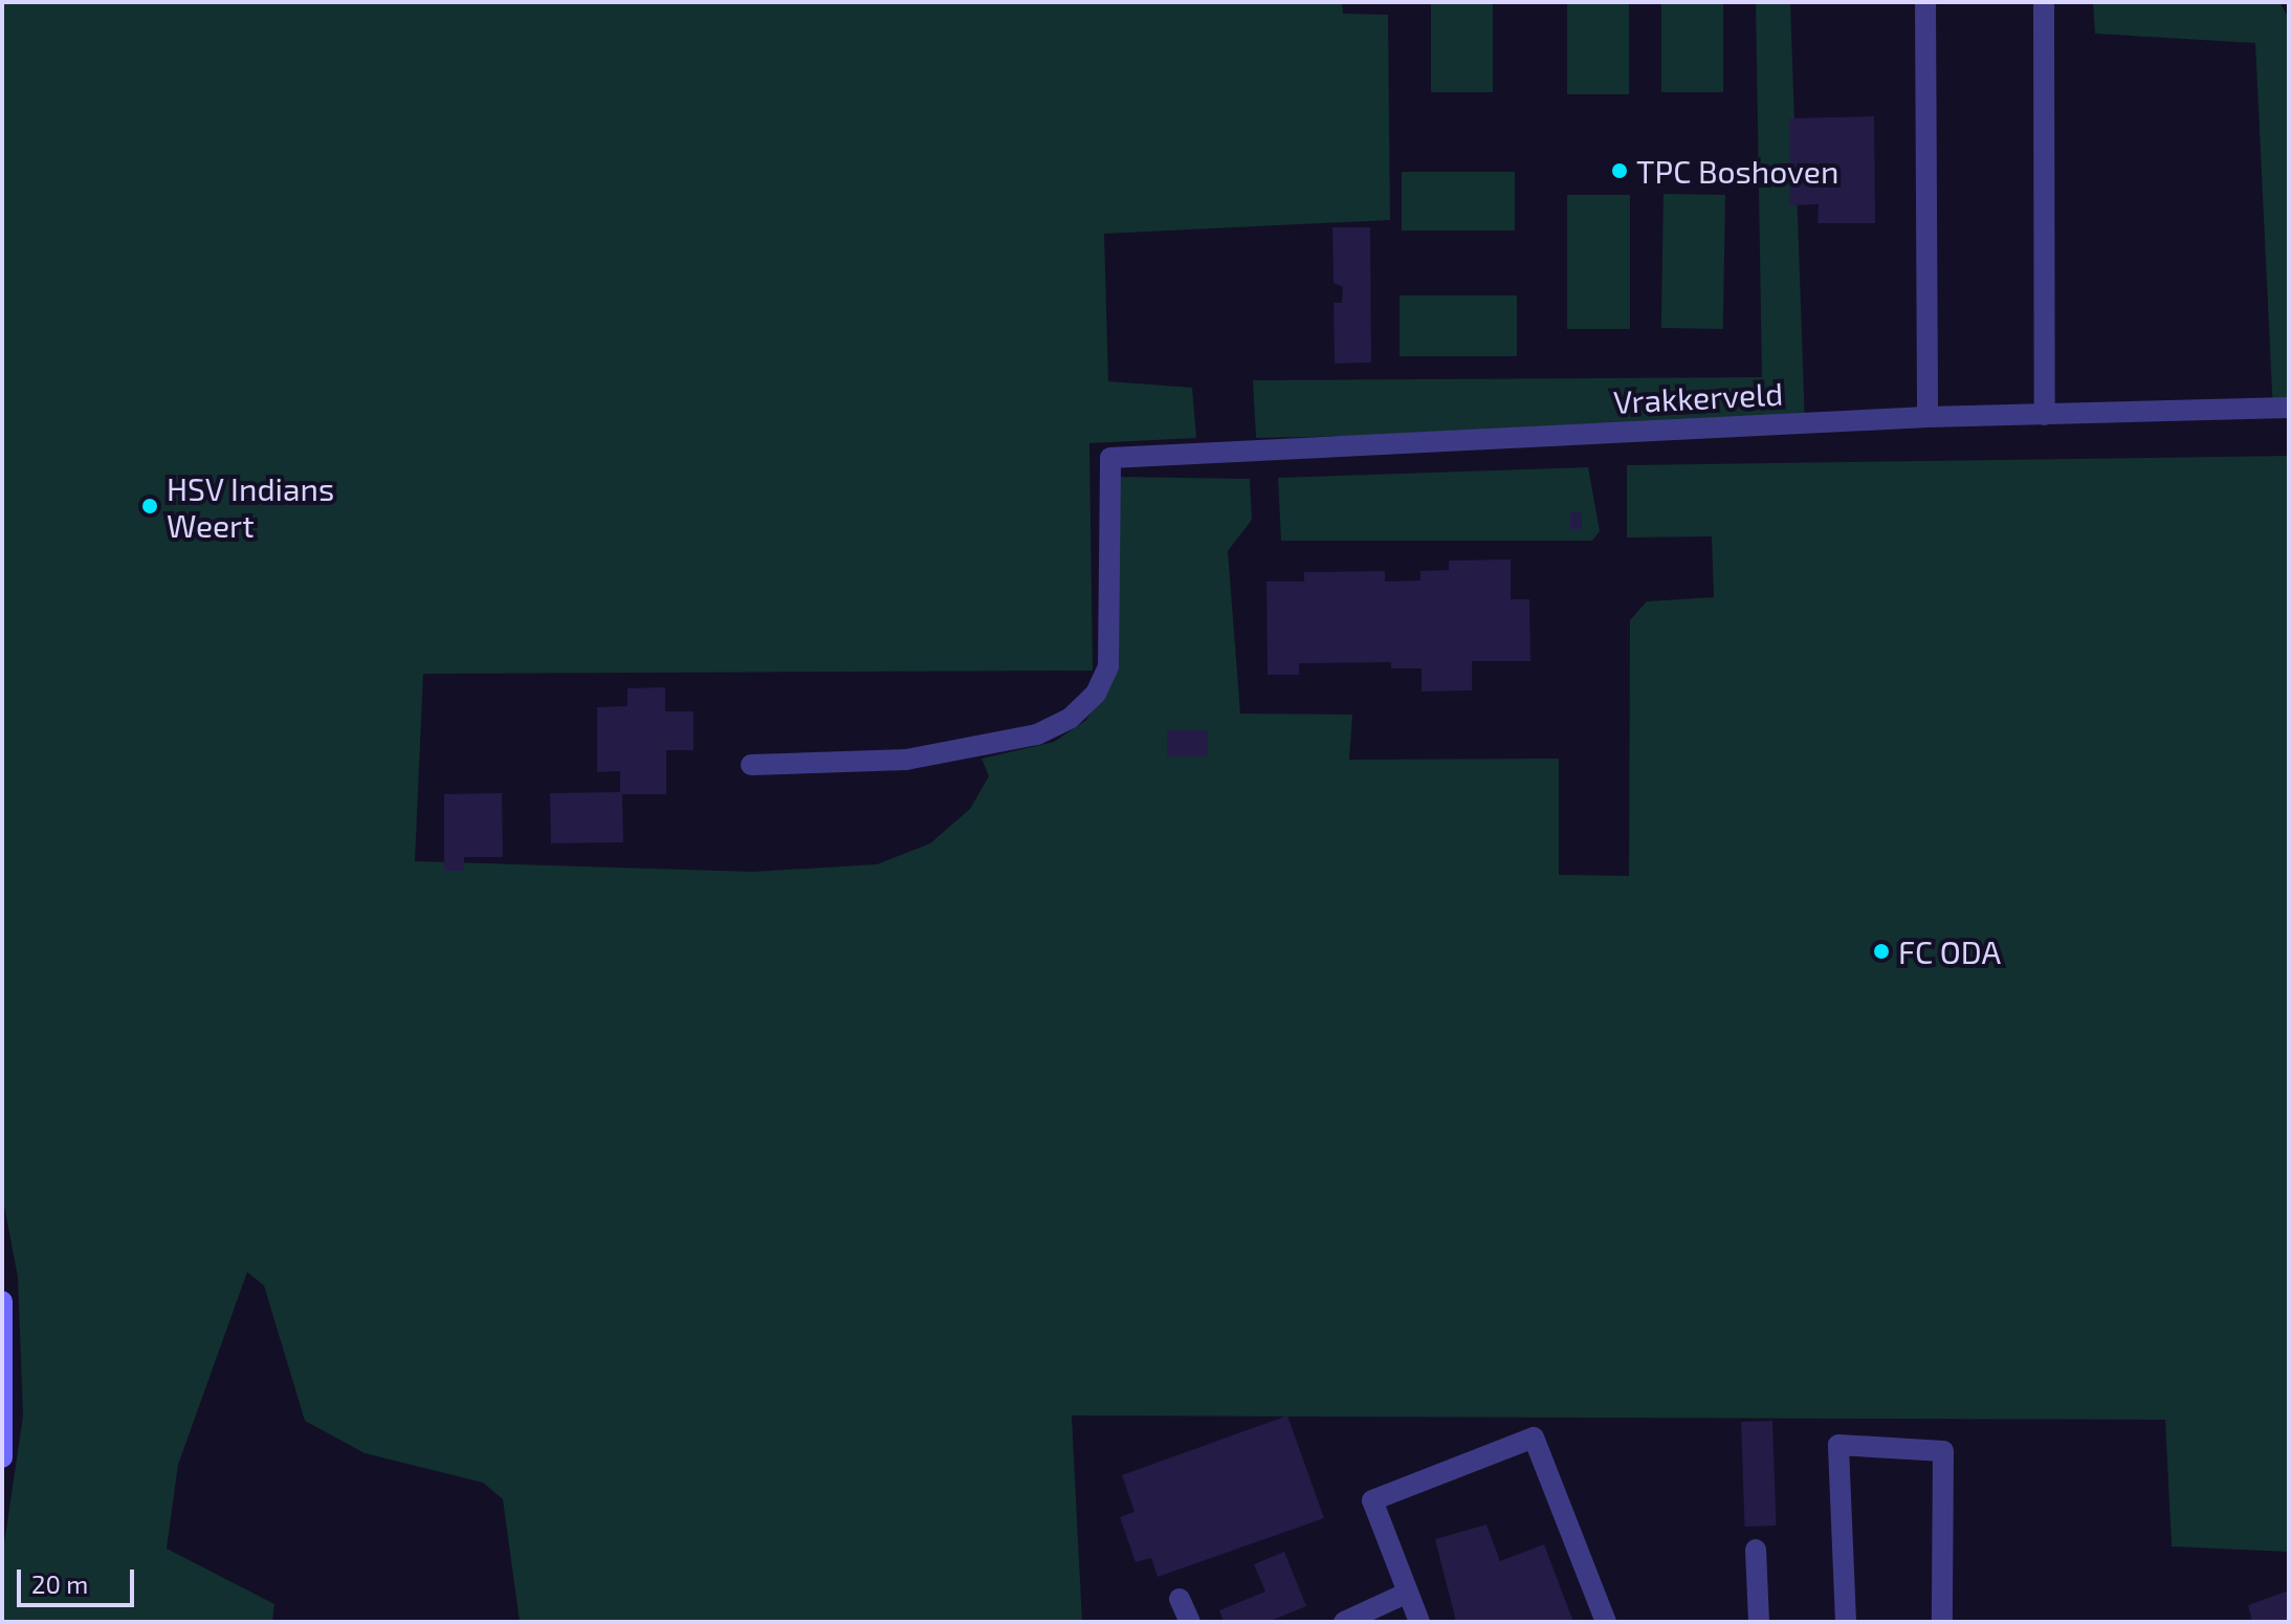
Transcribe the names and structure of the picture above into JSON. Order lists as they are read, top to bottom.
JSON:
{
  "streets": {
    "street": ["Vrakkerveld"]
  },
  "places": ["TPC Boshoven", "HSV Indians Weert", "FC ODA"],
  "scale_bar": "20 m"
}
